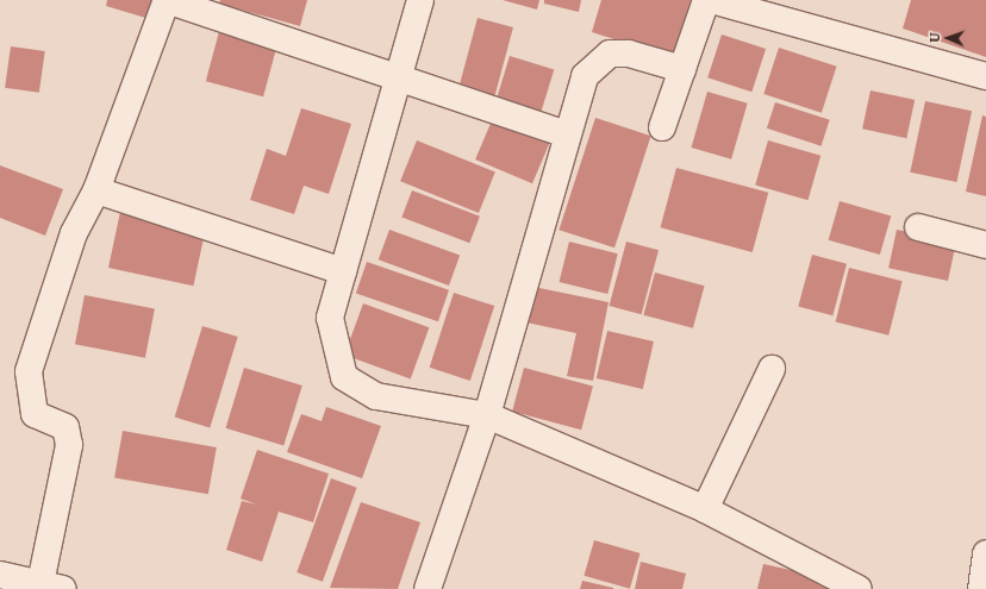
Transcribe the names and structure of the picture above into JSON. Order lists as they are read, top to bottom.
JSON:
{
  "north": "left"
}
